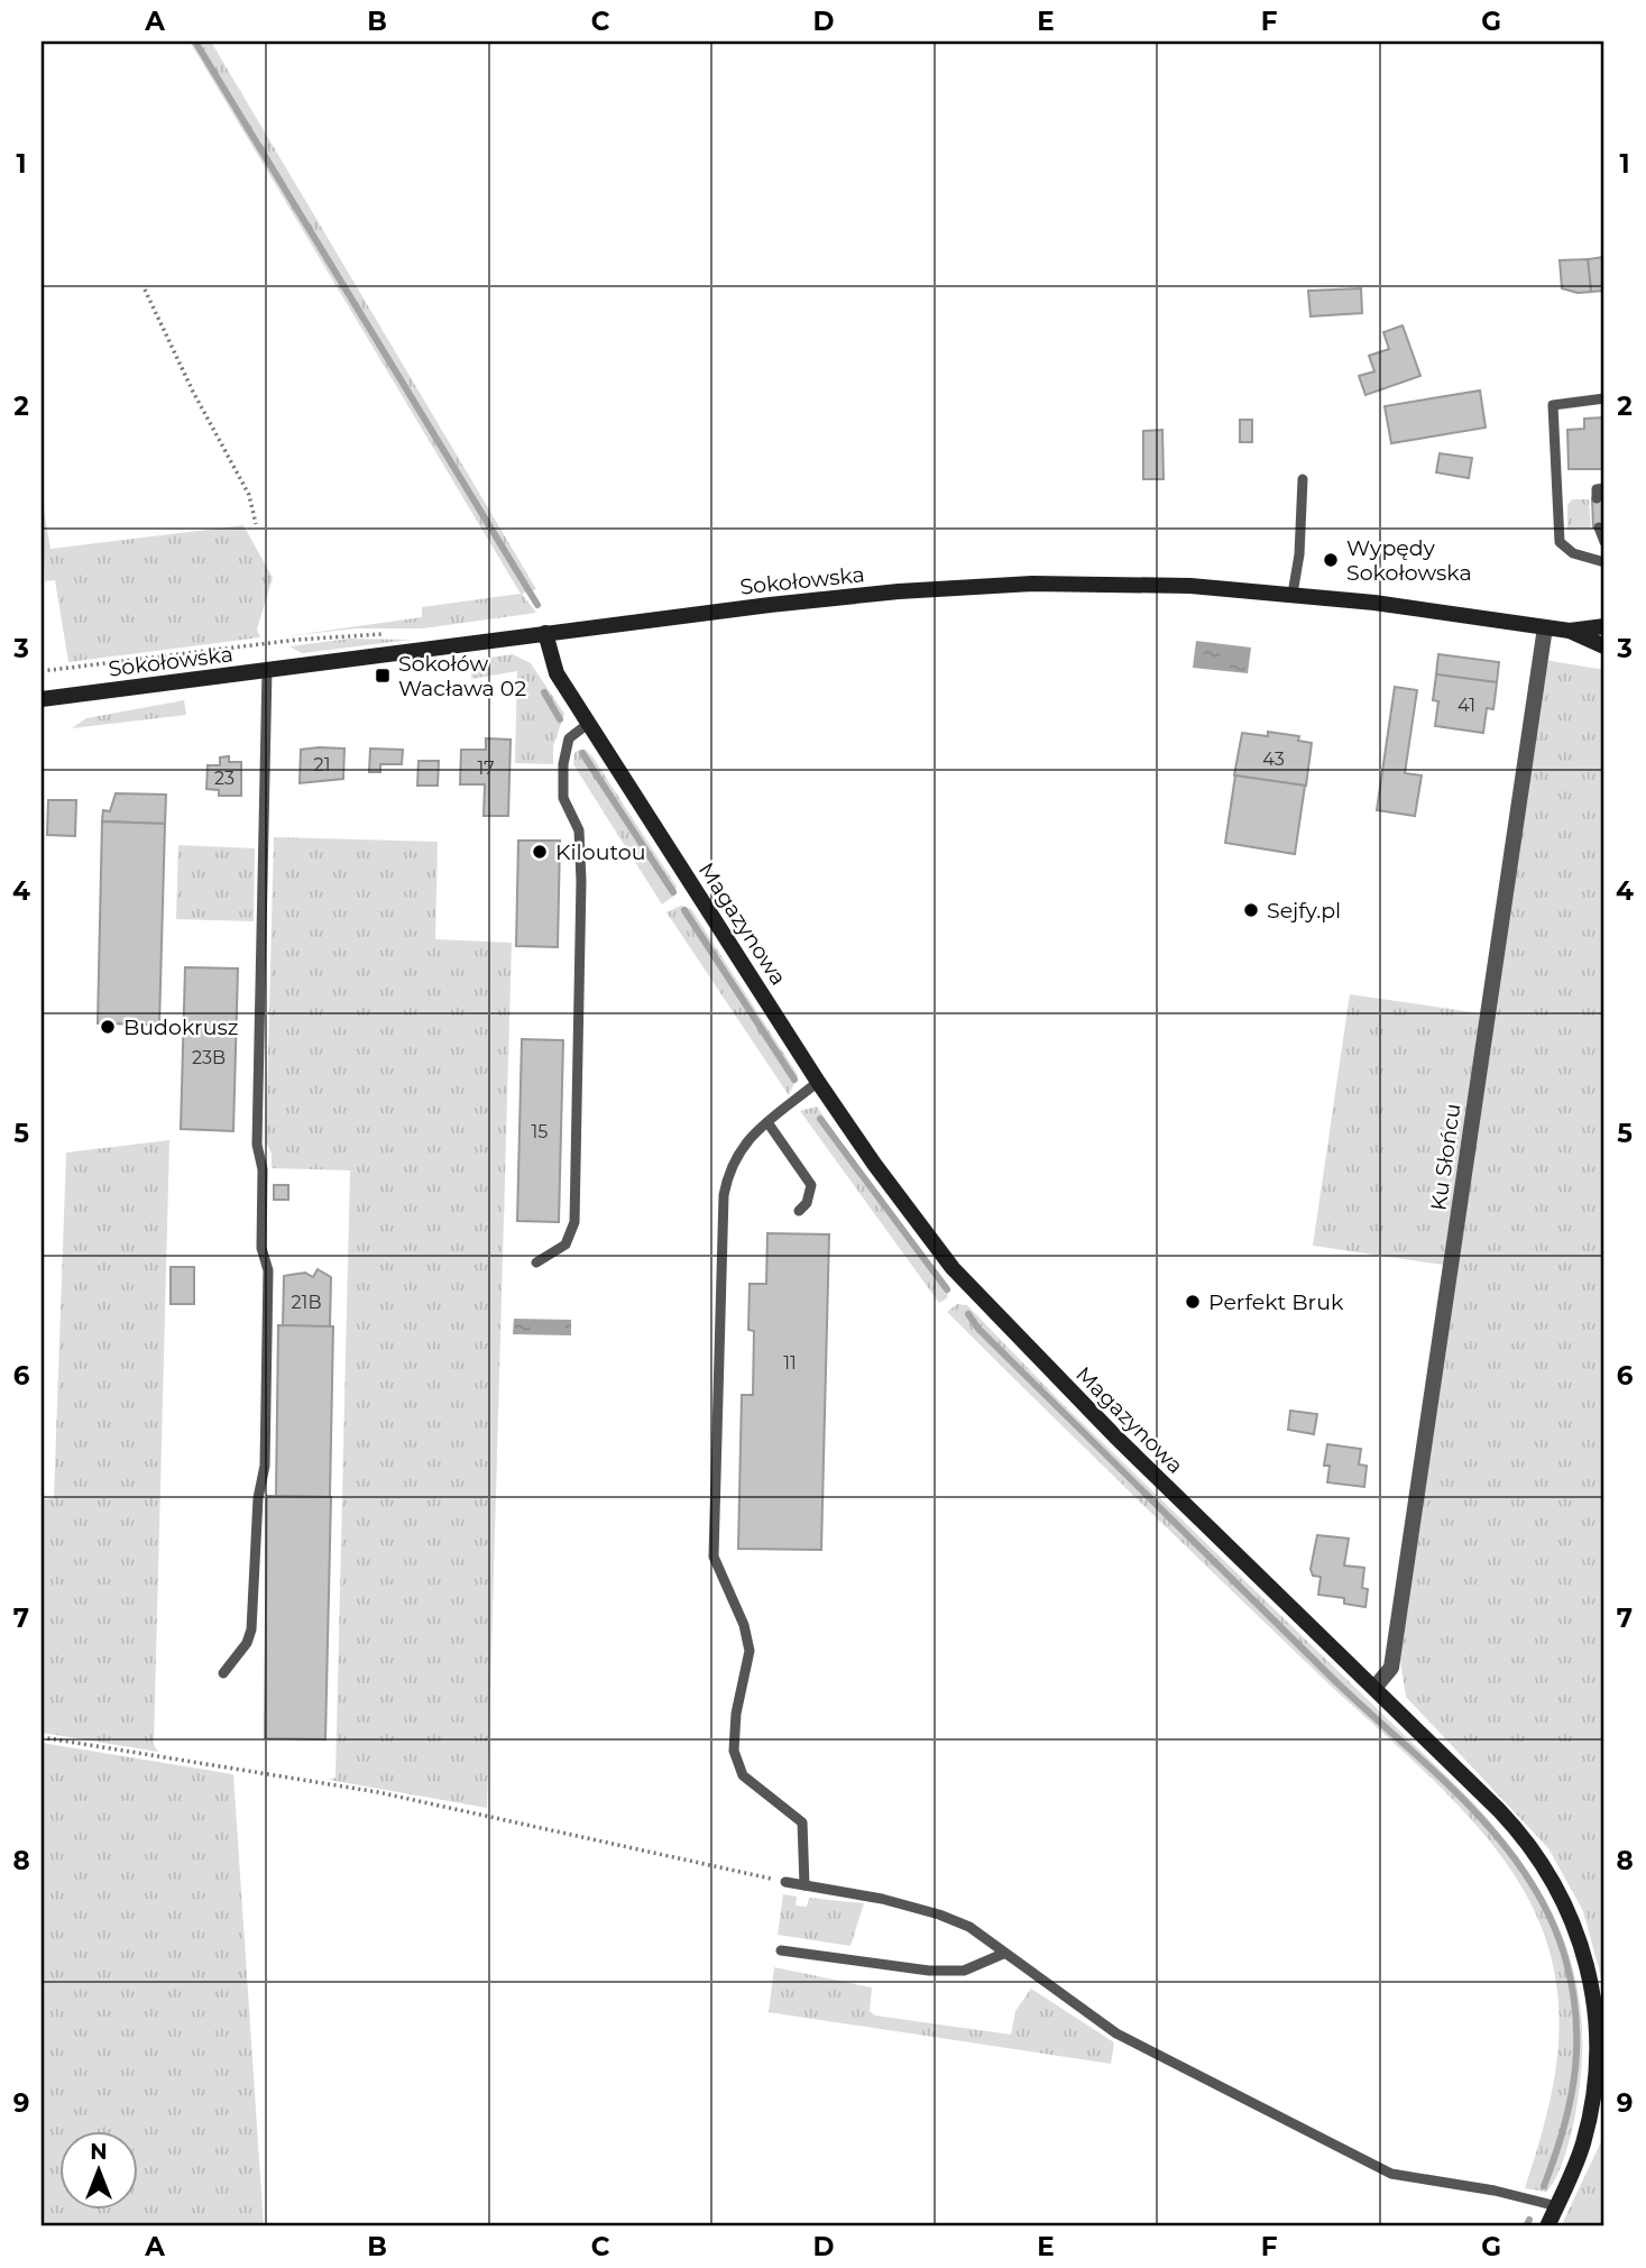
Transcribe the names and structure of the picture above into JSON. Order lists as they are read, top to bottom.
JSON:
{
  "streets": {
    "street": ["Sokołowska", "Magazynowa", "Ku Słońcu"]
  },
  "crossings": [
    ["Sokołowska", "Magazynowa"],
    ["Sokołowska", "Ku Słońcu"],
    ["Magazynowa", "Ku Słońcu"]
  ],
  "places": {
    "other": [
      "Wypędy Sokołowska",
      "Kiloutou",
      "Sejfy.pl",
      "Budokrusz",
      "Perfekt Bruk"
    ],
    "transit": ["Sokołów Wacława 02"]
  },
  "house_numbers": [
    "41",
    "43",
    "21",
    "17",
    "23",
    "23B",
    "15",
    "21B",
    "11"
  ],
  "north": "top",
  "grid": {
    "columns": [
      "A",
      "B",
      "C",
      "D",
      "E",
      "F",
      "G"
    ],
    "rows": [
      "1",
      "2",
      "3",
      "4",
      "5",
      "6",
      "7",
      "8",
      "9"
    ]
  }
}
